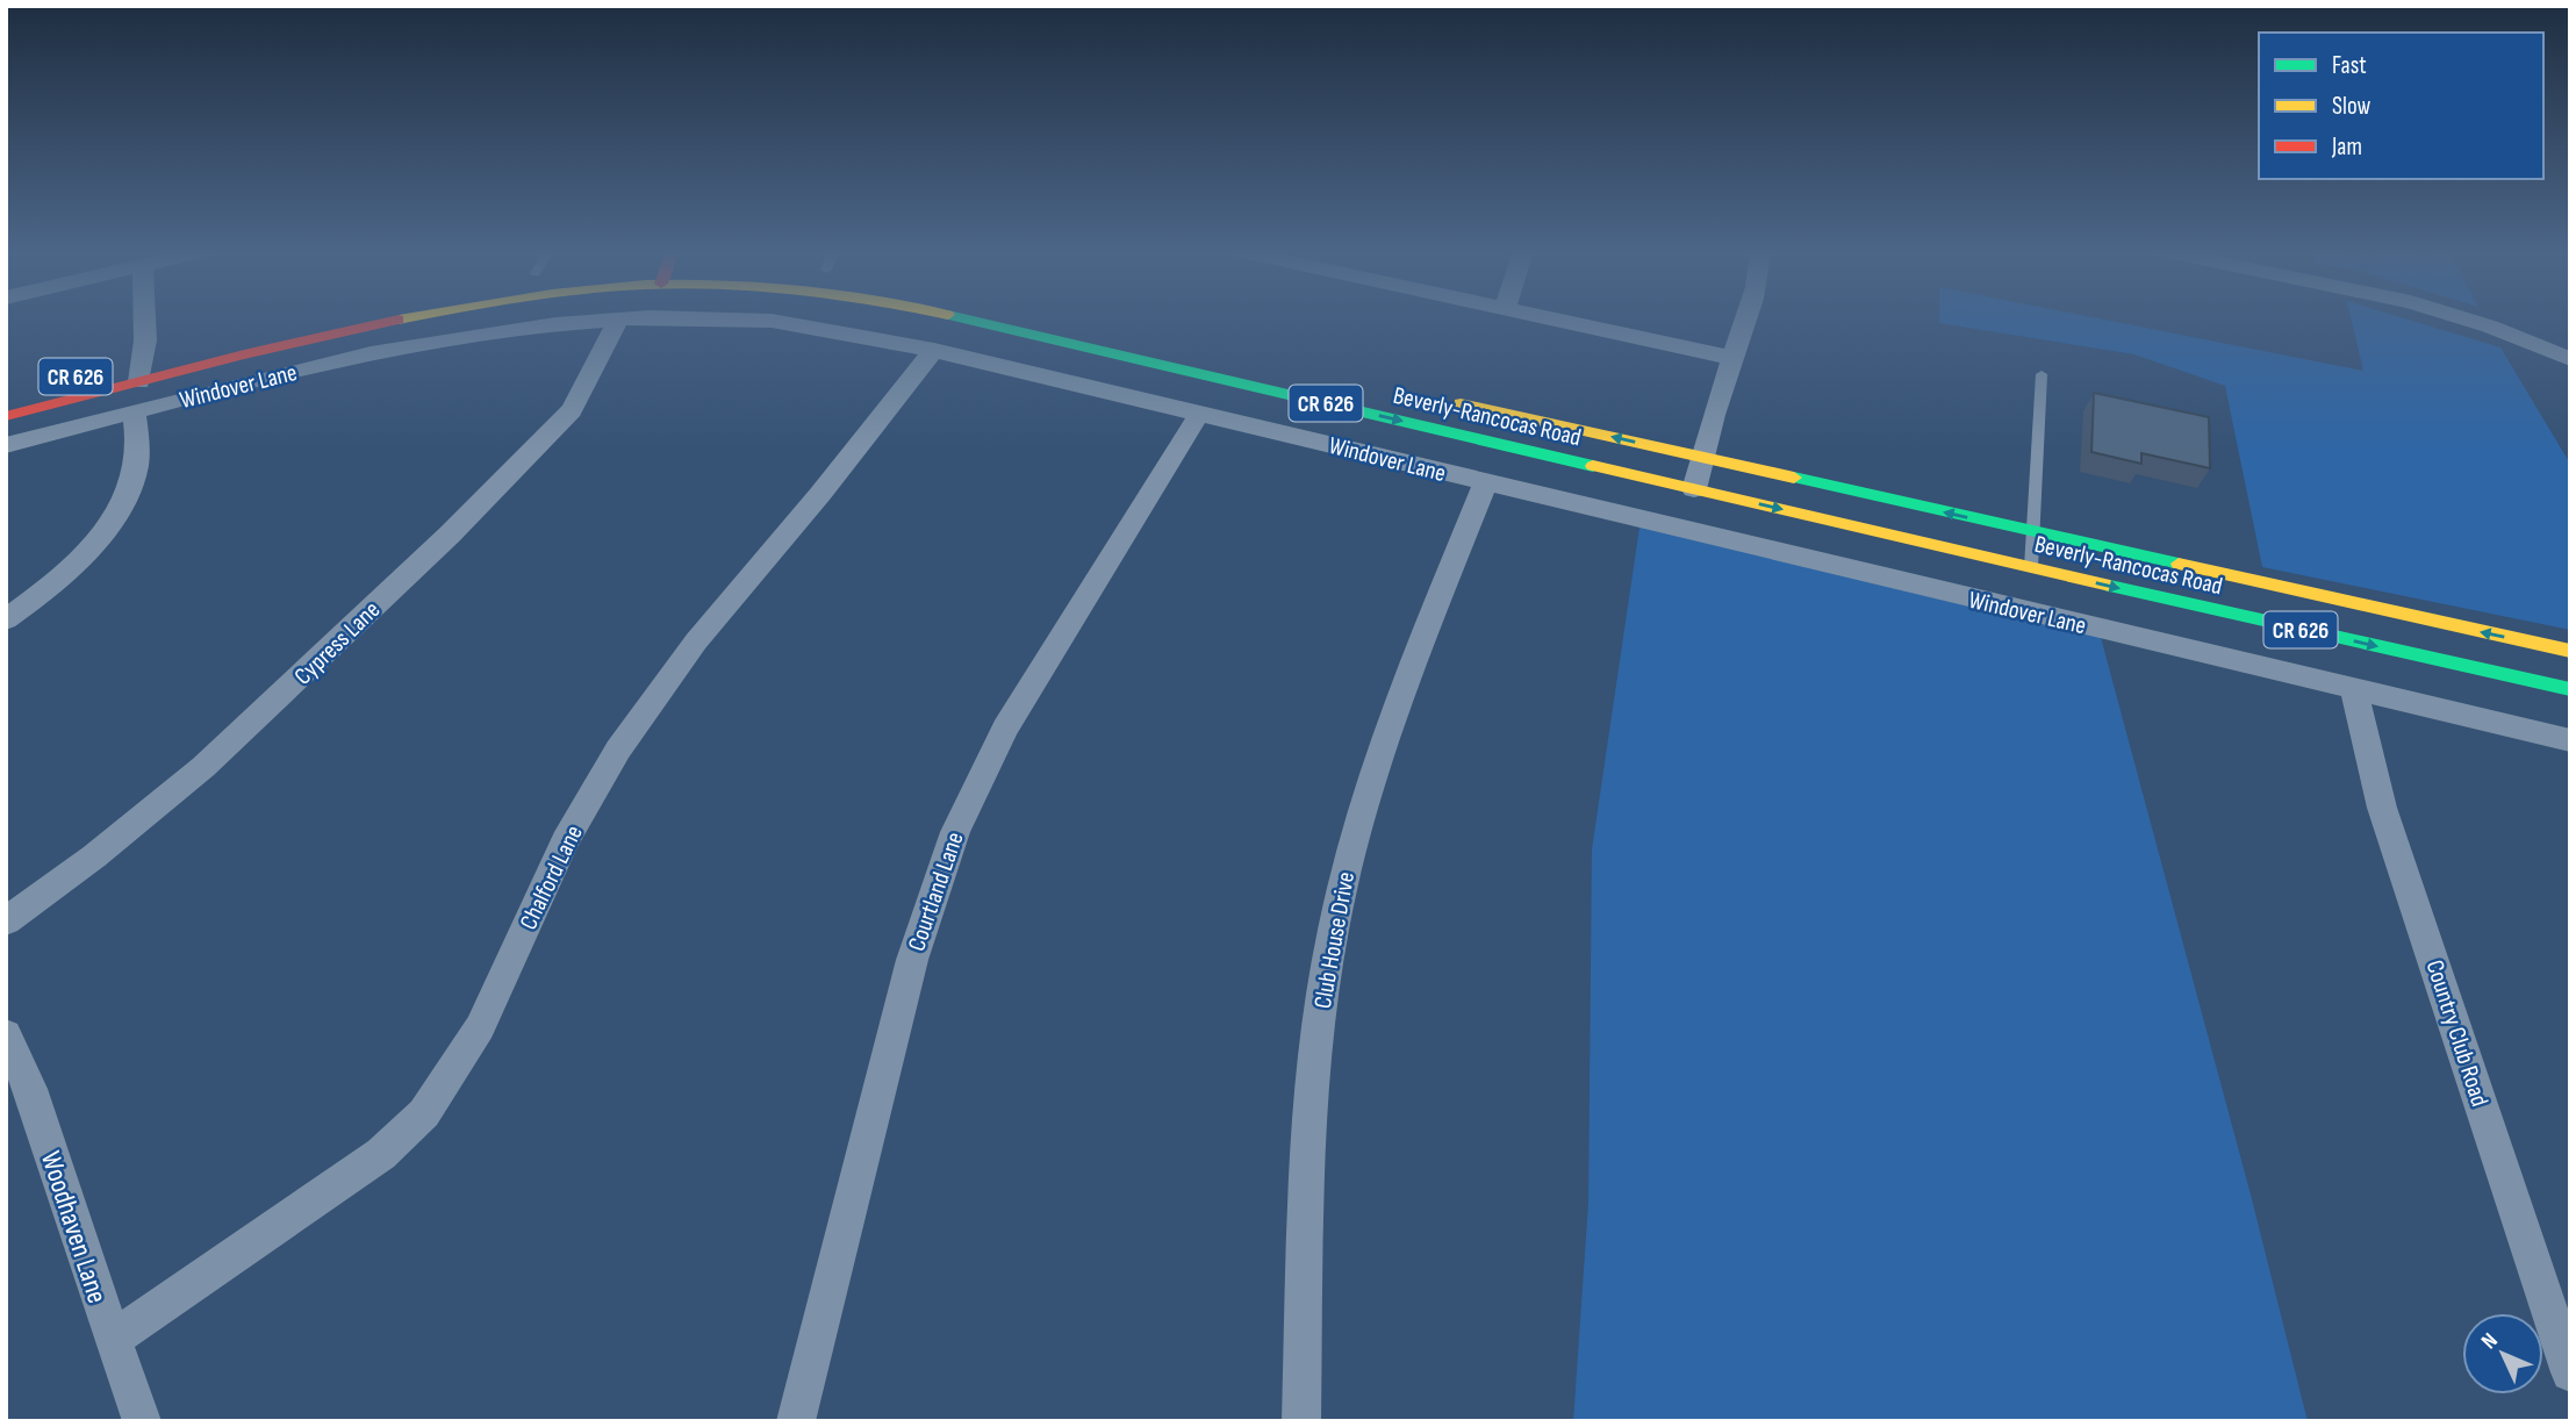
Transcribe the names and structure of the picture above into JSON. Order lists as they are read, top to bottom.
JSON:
{
  "streets": {
    "main road": ["CR 626", "Beverly-Rancocas Road"],
    "street": [
      "Windover Lane",
      "Cypress Lane",
      "Chalford Lane",
      "Courtland Lane",
      "Club House Drive",
      "Country Club Road",
      "Woodhaven Lane"
    ]
  },
  "crossings": [
    ["Windover Lane", "Cypress Lane"],
    ["Windover Lane", "Chalford Lane"],
    ["Windover Lane", "Courtland Lane"],
    ["Windover Lane", "Club House Drive"],
    ["Windover Lane", "Country Club Road"],
    ["Chalford Lane", "Woodhaven Lane"]
  ],
  "legend": ["Fast", "Slow", "Jam"],
  "north": "top left"
}
